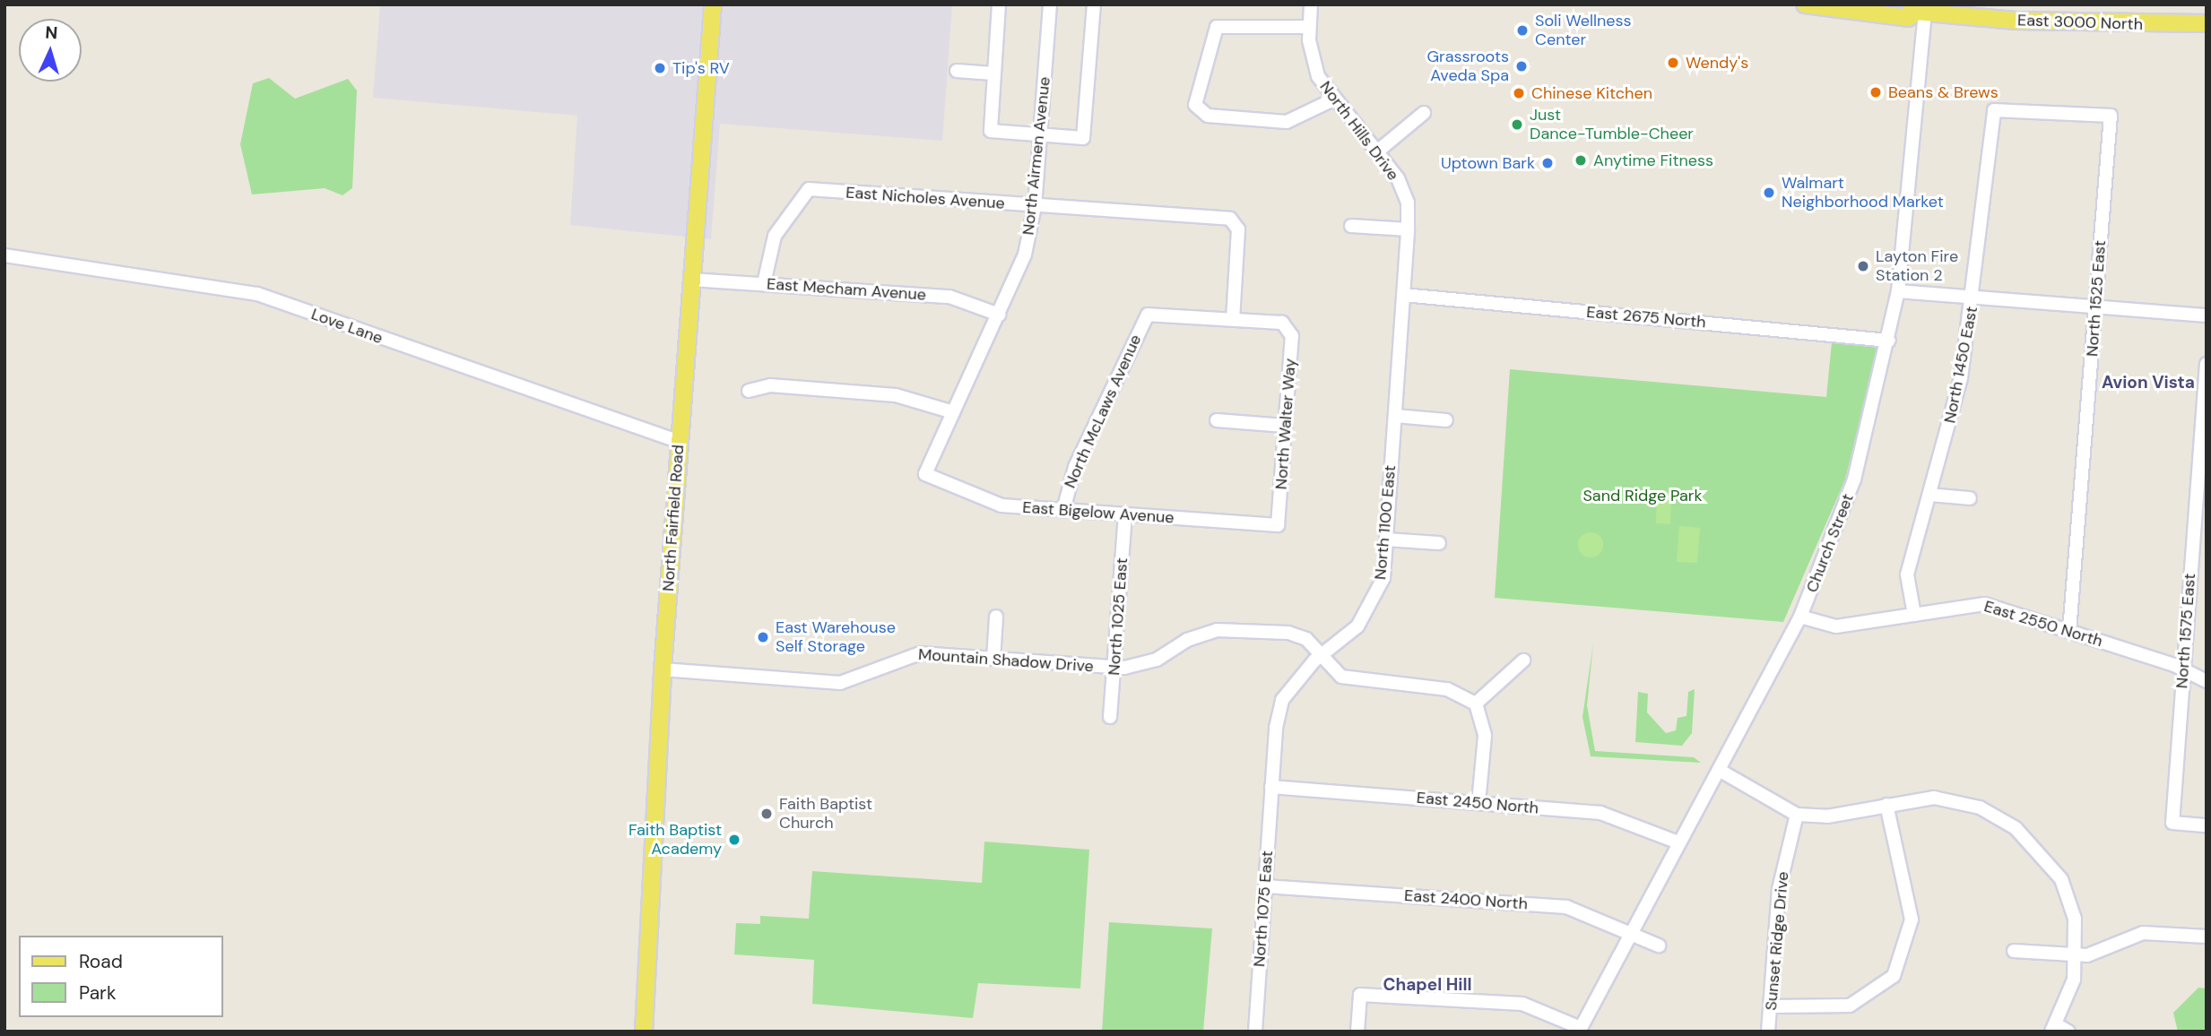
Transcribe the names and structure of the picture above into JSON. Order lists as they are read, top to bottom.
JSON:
{
  "streets": {
    "main road": ["East 3000 North", "North Fairfield Road"],
    "street": [
      "North Hills Drive",
      "North Airmen Avenue",
      "East Nicholes Avenue",
      "East Mecham Avenue",
      "North 1525 East",
      "East 2675 North",
      "Love Lane",
      "North 1450 East",
      "North McLaws Avenue",
      "North Walter Way",
      "East Bigelow Avenue",
      "North 1100 East",
      "Church Street",
      "North 1025 East",
      "East 2550 North",
      "North 1575 East",
      "Mountain Shadow Drive",
      "East 2450 North",
      "East 2400 North",
      "North 1075 East",
      "Sunset Ridge Drive"
    ]
  },
  "crossings": [
    ["East 3000 North", "Church Street"],
    ["North Hills Drive", "East 2675 North"],
    ["North Hills Drive", "North 1100 East"],
    ["North Airmen Avenue", "East Nicholes Avenue"],
    ["North Airmen Avenue", "East Mecham Avenue"],
    ["North Airmen Avenue", "East Bigelow Avenue"],
    ["East Nicholes Avenue", "East Mecham Avenue"],
    ["East Nicholes Avenue", "North McLaws Avenue"],
    ["East Nicholes Avenue", "North Walter Way"],
    ["East Mecham Avenue", "North Fairfield Road"],
    ["North 1525 East", "North 1450 East"],
    ["North 1525 East", "East 2550 North"],
    ["East 2675 North", "North 1100 East"],
    ["East 2675 North", "Church Street"],
    ["Love Lane", "North Fairfield Road"],
    ["North 1450 East", "East 2550 North"],
    ["North McLaws Avenue", "North Walter Way"],
    ["North McLaws Avenue", "East Bigelow Avenue"],
    ["North Walter Way", "East Bigelow Avenue"],
    ["East Bigelow Avenue", "North 1025 East"],
    ["North Fairfield Road", "Mountain Shadow Drive"],
    ["North 1100 East", "Mountain Shadow Drive"],
    ["North 1100 East", "East 2450 North"],
    ["North 1100 East", "North 1075 East"],
    ["Church Street", "East 2550 North"],
    ["Church Street", "East 2450 North"],
    ["Church Street", "East 2400 North"],
    ["North 1025 East", "Mountain Shadow Drive"],
    ["East 2550 North", "North 1575 East"],
    ["East 2450 North", "North 1075 East"],
    ["East 2400 North", "North 1075 East"]
  ],
  "districts": ["Avion Vista", "Chapel Hill"],
  "parks": ["Sand Ridge Park"],
  "places": [
    "Soli Wellness Center",
    "Wendy's",
    "Grassroots Aveda Spa",
    "Tip's RV",
    "Beans & Brews",
    "Chinese Kitchen",
    "Just Dance-Tumble-Cheer",
    "Anytime Fitness",
    "Uptown Bark",
    "Walmart Neighborhood Market",
    "Layton Fire Station 2",
    "East Warehouse Self Storage",
    "Faith Baptist Church",
    "Faith Baptist Academy"
  ],
  "legend": ["Road", "Park"],
  "north": "top"
}
